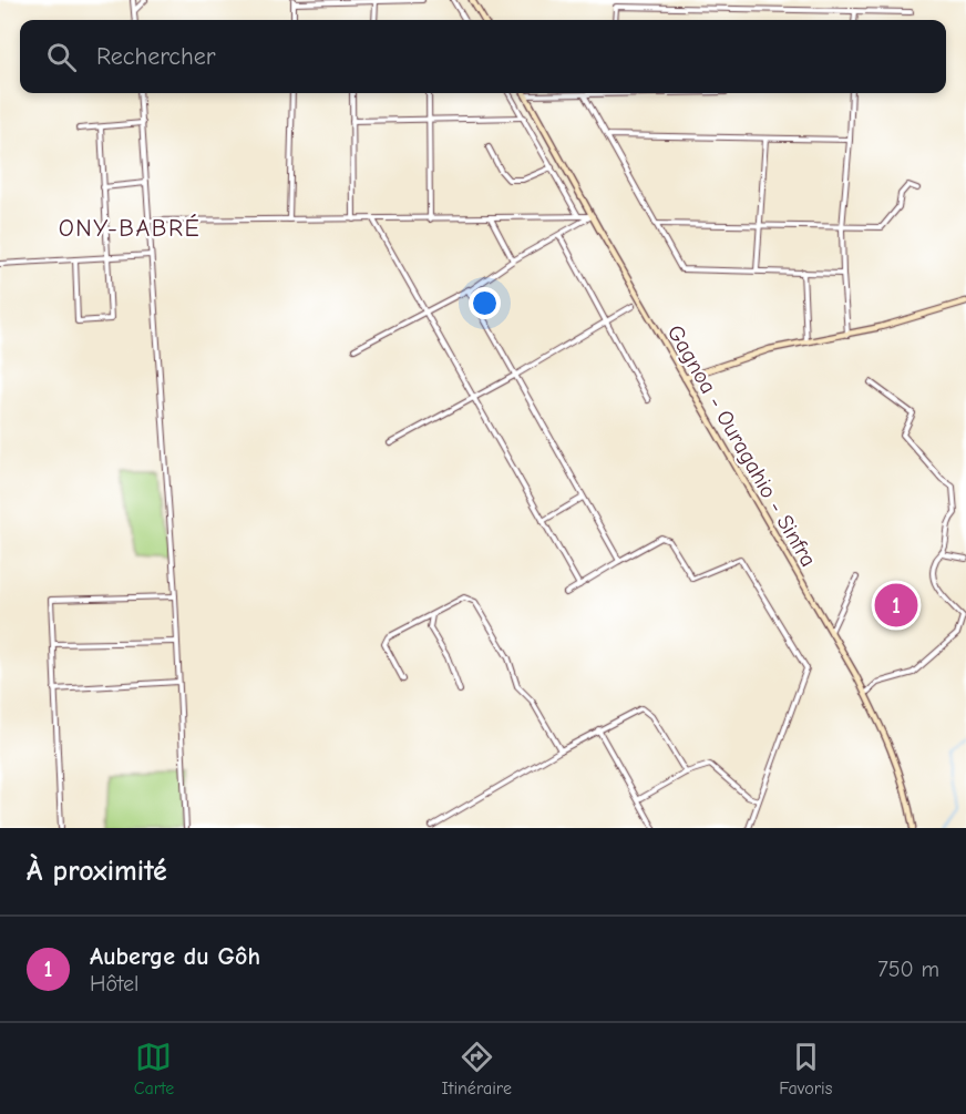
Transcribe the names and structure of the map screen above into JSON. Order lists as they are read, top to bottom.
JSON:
{
  "streets": {
    "main road": ["Gagnoa - Ouragahio - Sinfra"]
  },
  "districts": ["ONY-BABRÉ"],
  "page": {
    "search": "Rechercher",
    "pins": "1",
    "heading": "À proximité",
    "list": [
      {
        "mark": "1",
        "name": "Auberge du Gôh",
        "note": "Hôtel",
        "value": "750 m"
      }
    ],
    "nav": ["Carte", "Itinéraire", "Favoris"]
  }
}
